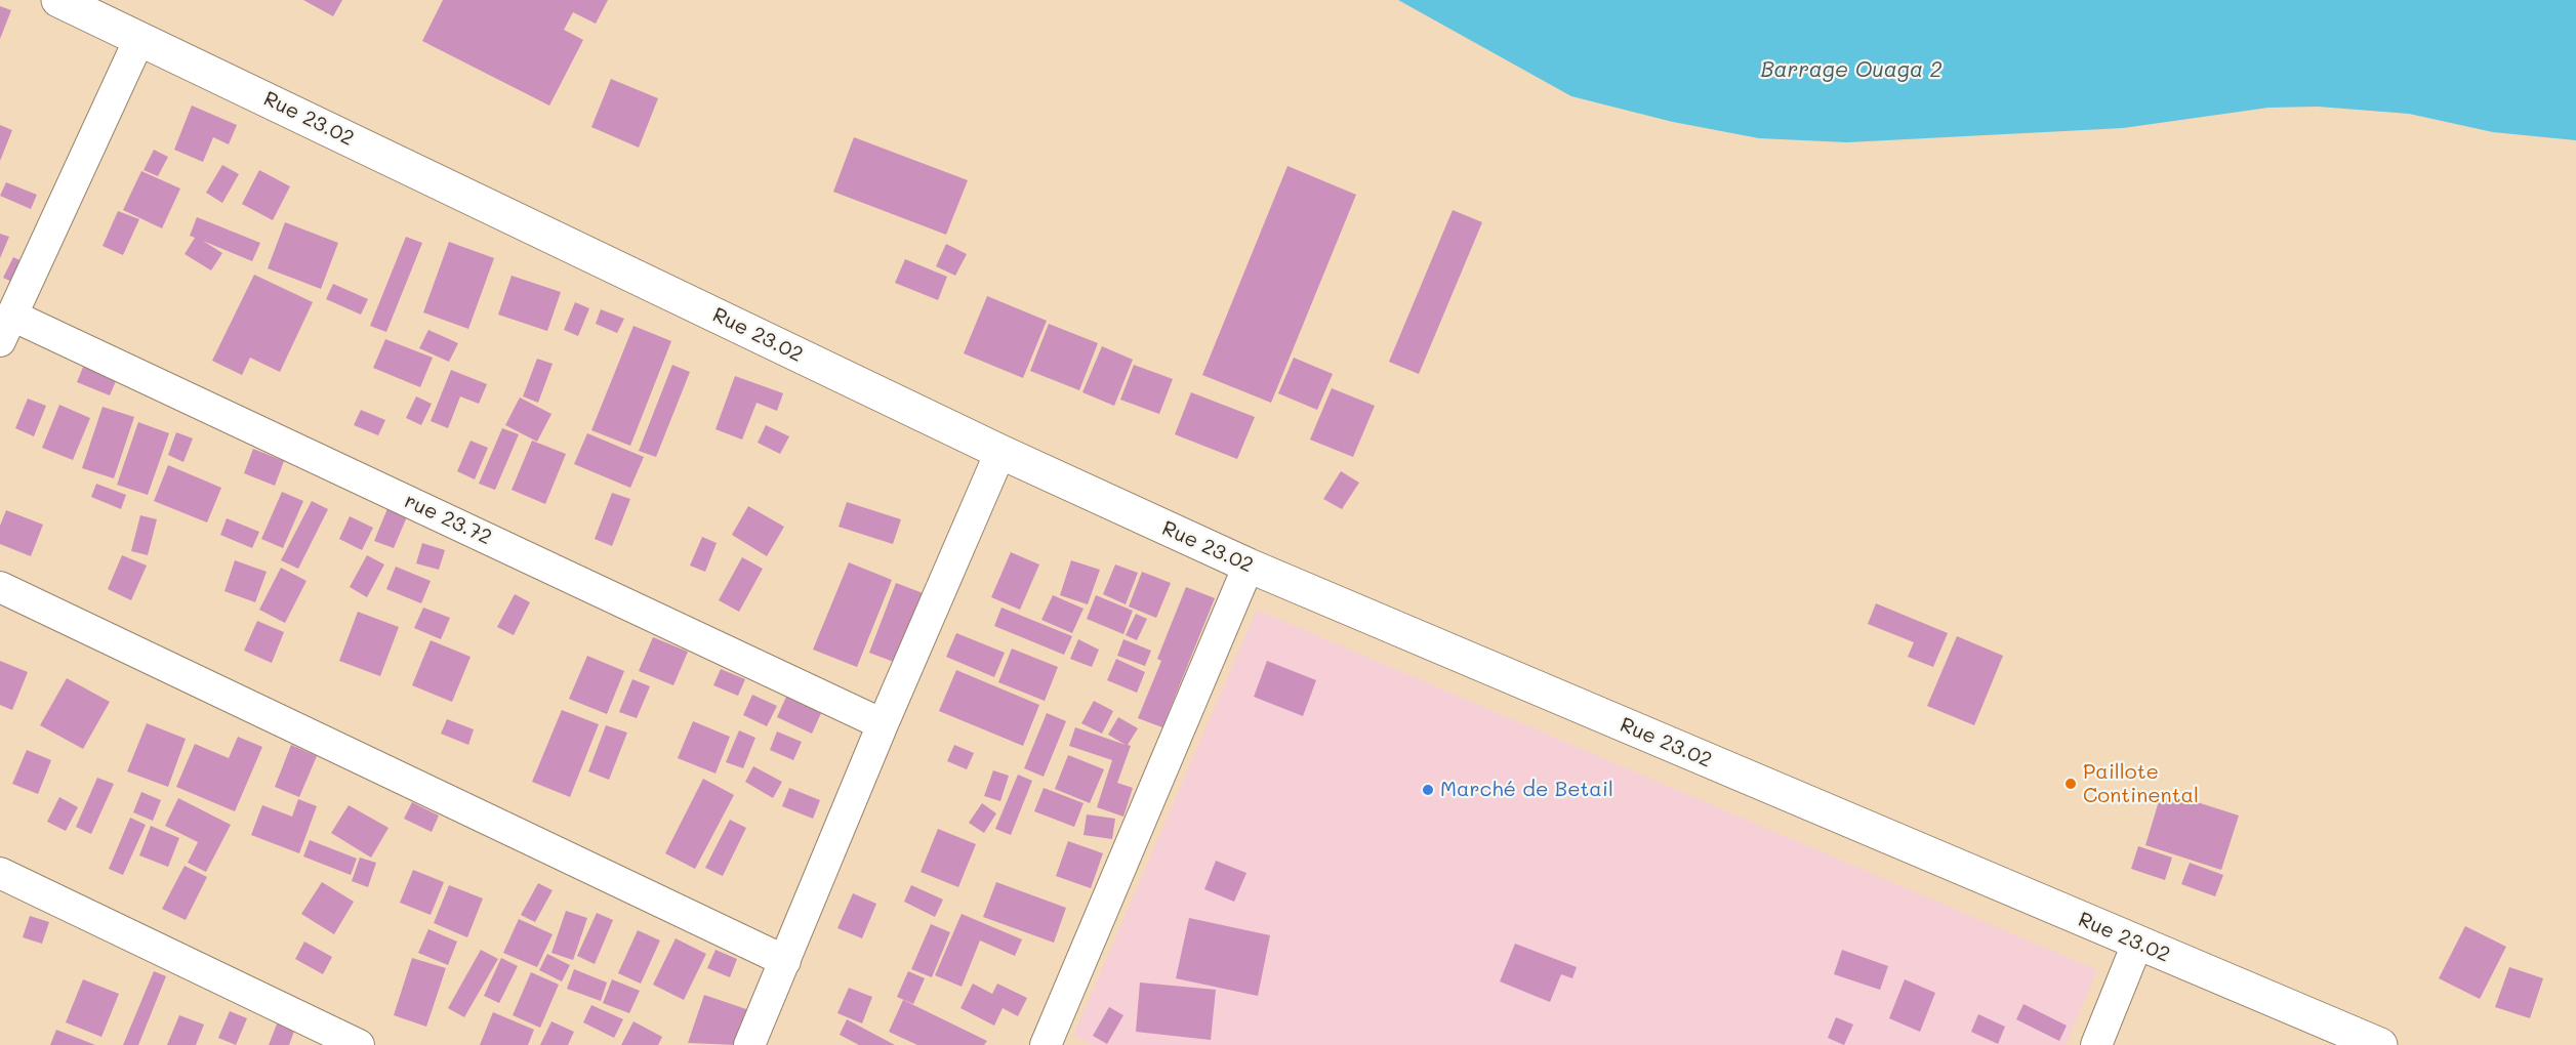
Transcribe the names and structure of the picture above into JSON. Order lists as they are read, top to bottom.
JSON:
{
  "streets": {
    "street": ["Rue 23.02", "rue 23.72"]
  },
  "water": ["Barrage Ouaga 2"],
  "places": ["Paillote Continental", "Marché de Betail"]
}
